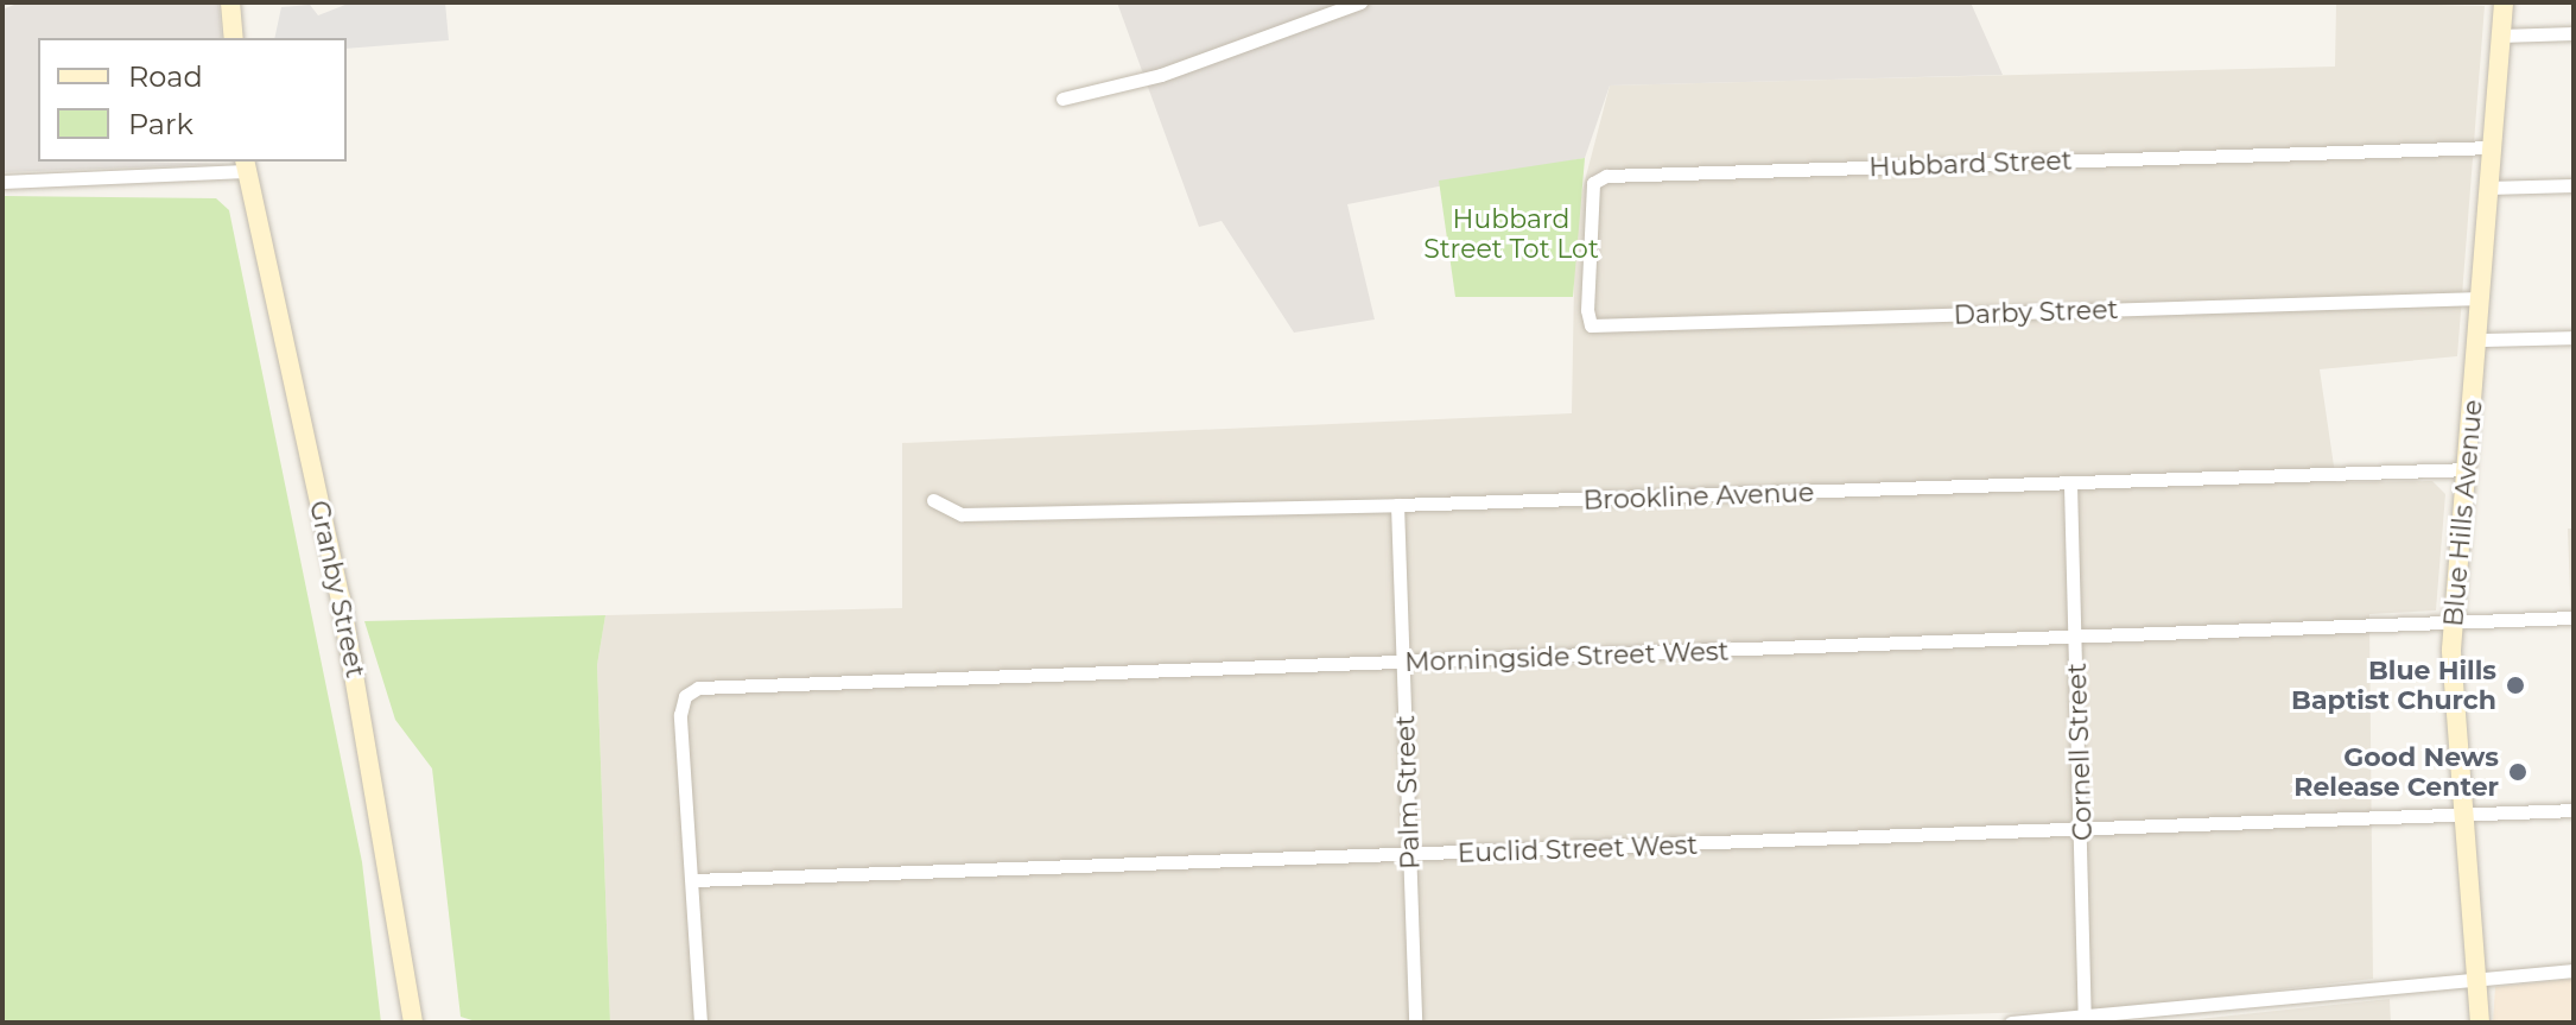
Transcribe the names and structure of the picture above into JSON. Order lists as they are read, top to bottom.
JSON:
{
  "streets": {
    "main road": ["Blue Hills Avenue", "Granby Street"],
    "street": [
      "Hubbard Street",
      "Darby Street",
      "Brookline Avenue",
      "Morningside Street West",
      "Cornell Street",
      "Palm Street",
      "Euclid Street West"
    ]
  },
  "crossings": [
    ["Hubbard Street", "Darby Street"],
    ["Hubbard Street", "Blue Hills Avenue"],
    ["Darby Street", "Blue Hills Avenue"],
    ["Brookline Avenue", "Blue Hills Avenue"],
    ["Brookline Avenue", "Cornell Street"],
    ["Brookline Avenue", "Palm Street"],
    ["Blue Hills Avenue", "Morningside Street West"],
    ["Blue Hills Avenue", "Euclid Street West"],
    ["Morningside Street West", "Cornell Street"],
    ["Morningside Street West", "Palm Street"],
    ["Morningside Street West", "Euclid Street West"],
    ["Cornell Street", "Euclid Street West"],
    ["Palm Street", "Euclid Street West"]
  ],
  "parks": ["Hubbard Street Tot Lot"],
  "places": ["Blue Hills Baptist Church", "Good News Release Center"],
  "legend": ["Road", "Park"]
}
